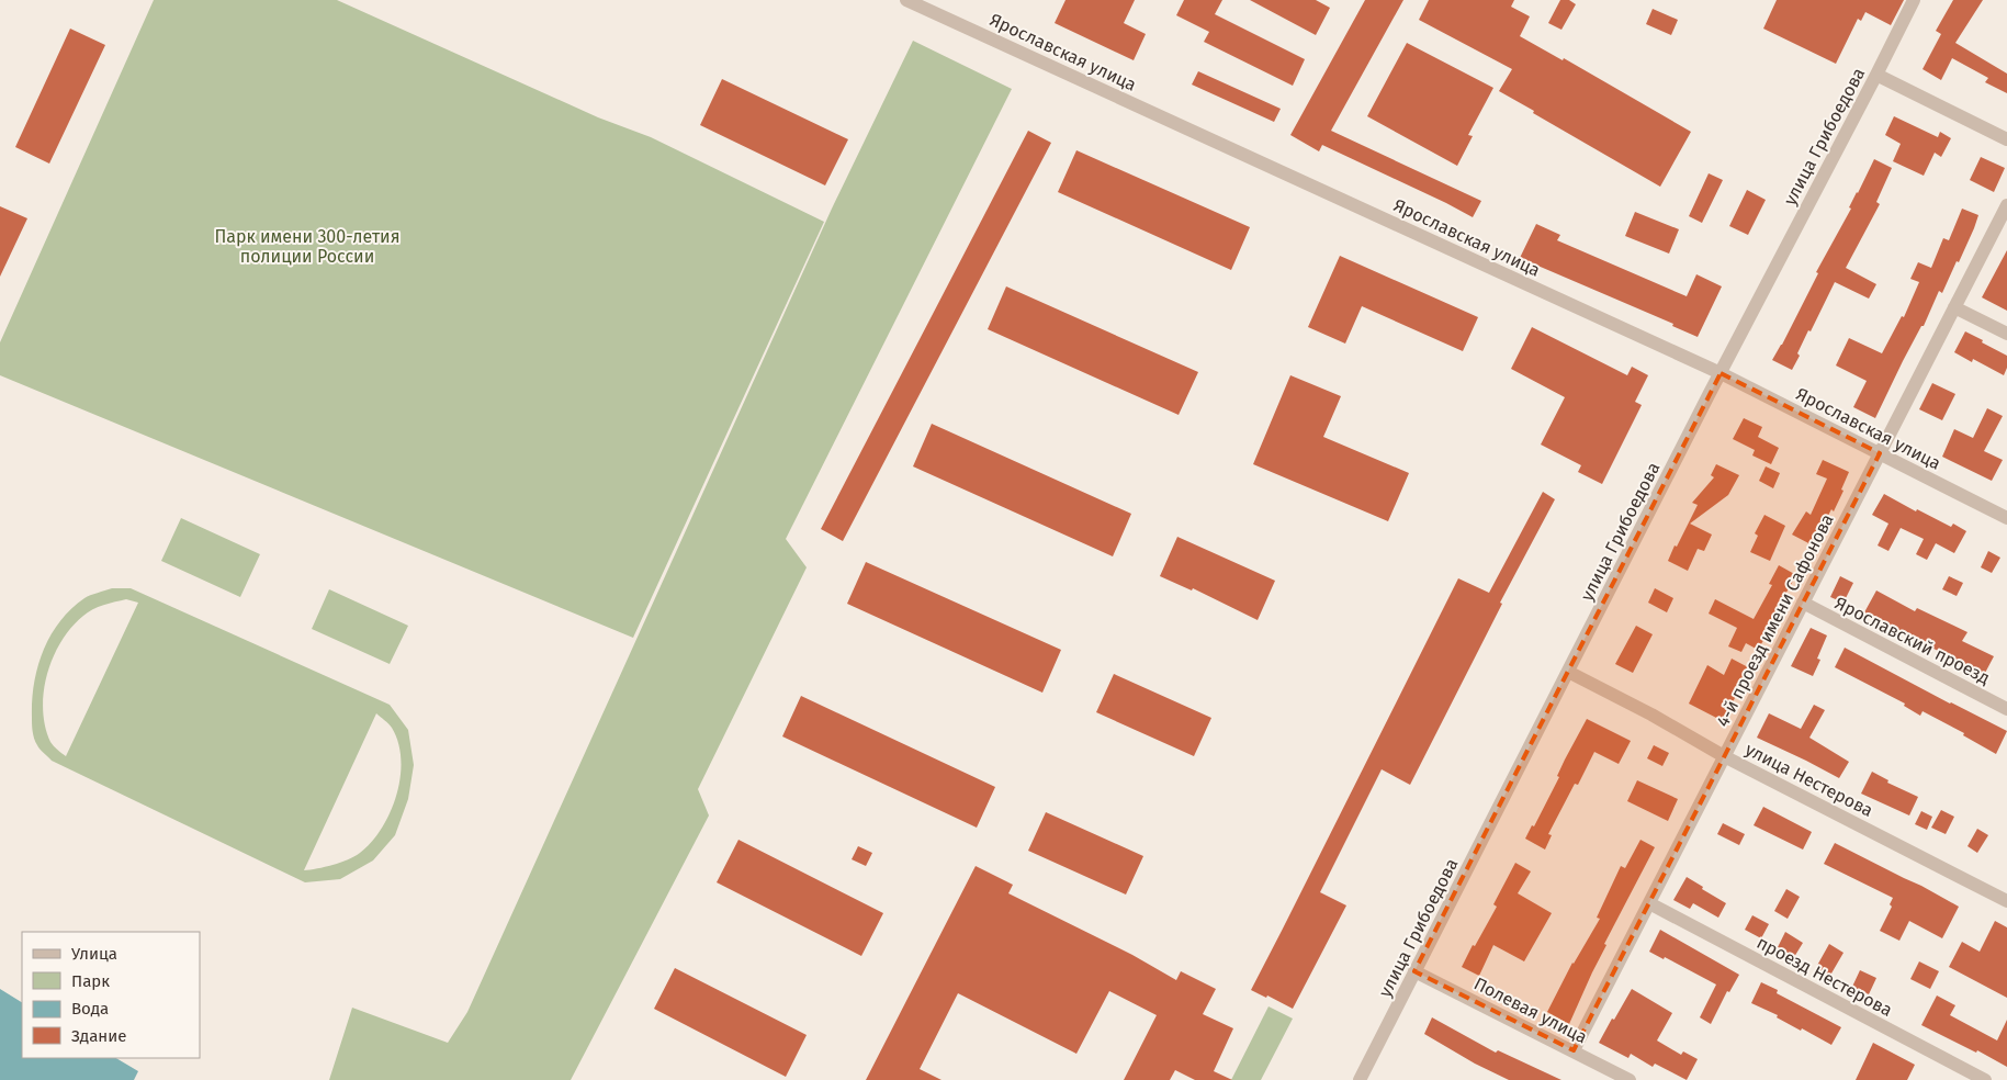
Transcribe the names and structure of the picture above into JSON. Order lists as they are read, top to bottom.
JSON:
{
  "streets": {
    "street": [
      "Ярославская улица",
      "улица Грибоедова",
      "4-й проезд имени Сафонова",
      "Ярославский проезд",
      "улица Нестерова",
      "проезд Нестерова",
      "Полевая улица"
    ]
  },
  "crossings": [
    ["Ярославская улица", "улица Грибоедова"],
    ["Ярославская улица", "4-й проезд имени Сафонова"],
    ["улица Грибоедова", "улица Нестерова"],
    ["улица Грибоедова", "Полевая улица"],
    ["4-й проезд имени Сафонова", "Ярославский проезд"],
    ["4-й проезд имени Сафонова", "улица Нестерова"],
    ["4-й проезд имени Сафонова", "проезд Нестерова"],
    ["4-й проезд имени Сафонова", "Полевая улица"]
  ],
  "parks": ["Парк имени 300-летия полиции России"],
  "legend": [
    "Улица",
    "Парк",
    "Вода",
    "Здание"
  ]
}
